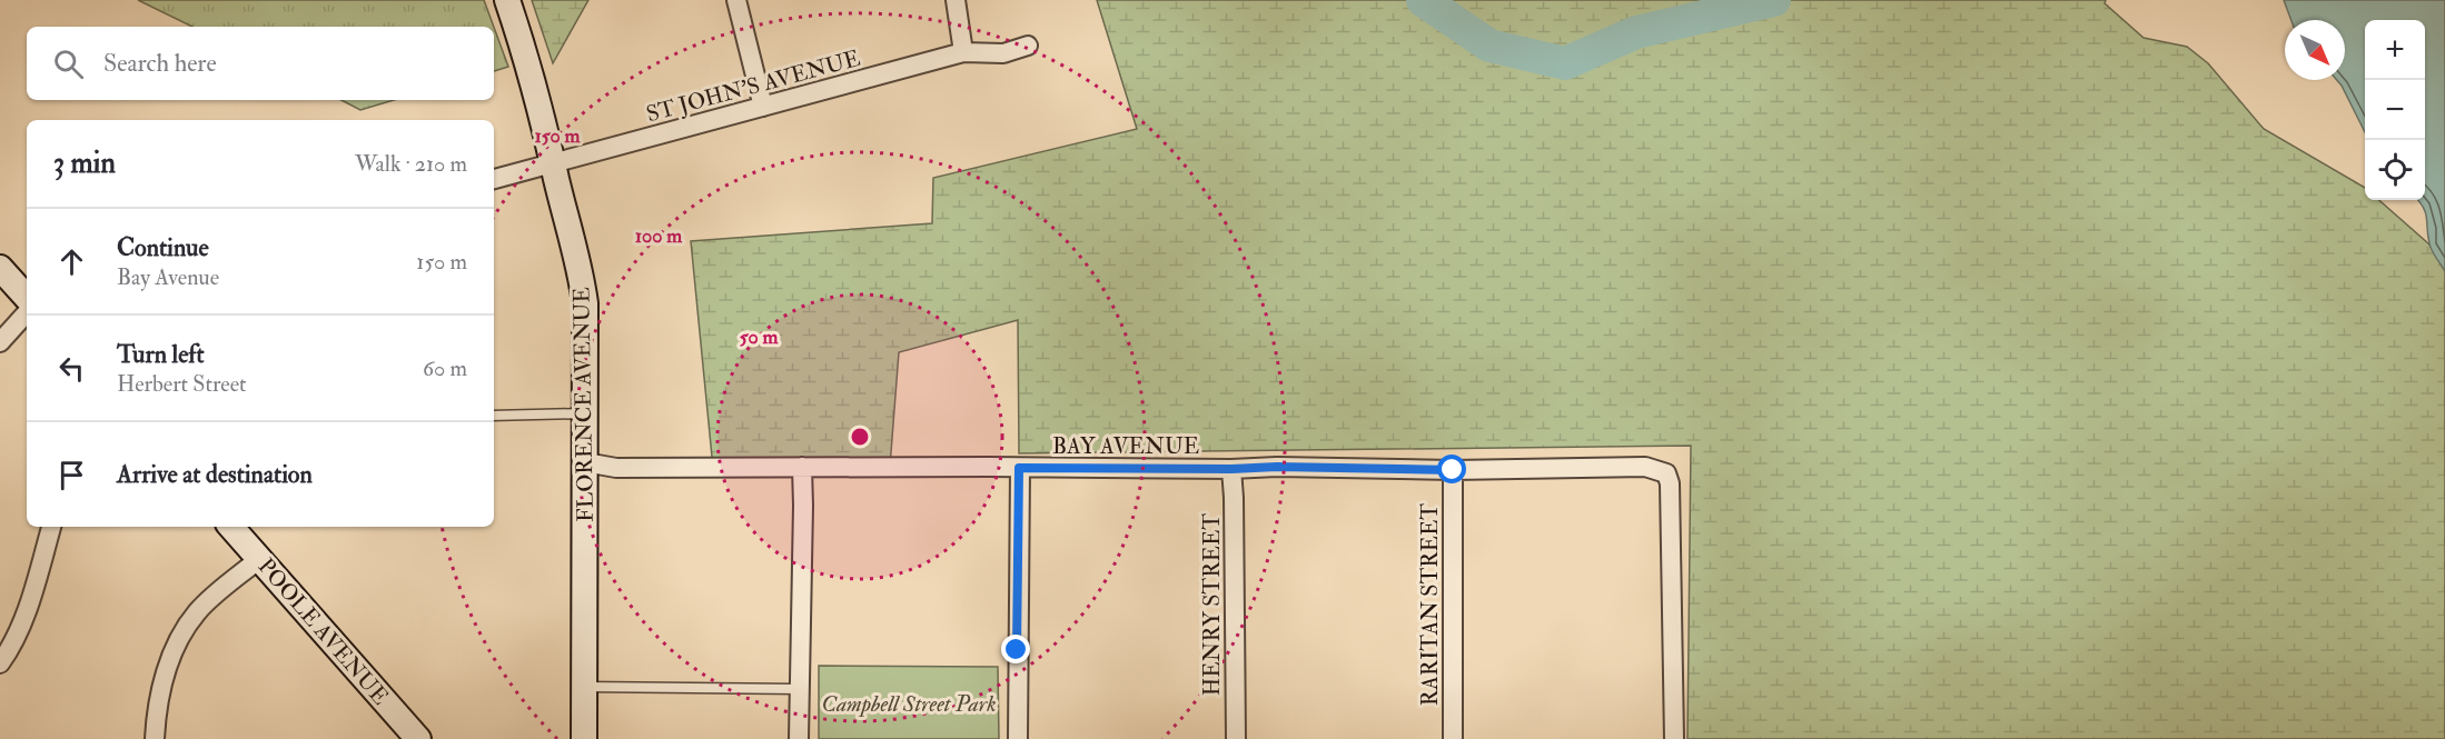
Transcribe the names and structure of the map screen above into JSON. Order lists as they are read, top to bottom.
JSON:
{
  "streets": {
    "street": [
      "ST JOHN'S AVENUE",
      "FLORENCE AVENUE",
      "BAY AVENUE",
      "HENRY STREET",
      "RARITAN STREET",
      "POOLE AVENUE"
    ]
  },
  "crossings": [
    ["ST JOHN'S AVENUE", "FLORENCE AVENUE"],
    ["FLORENCE AVENUE", "BAY AVENUE"],
    ["BAY AVENUE", "HENRY STREET"],
    ["BAY AVENUE", "RARITAN STREET"]
  ],
  "parks": ["Campbell Street Park"],
  "north": "bottom right",
  "page": {
    "map_buttons": ["+", "−"],
    "search": "Search here",
    "heading": ["3 min", "Walk · 210 m"],
    "list": [
      ["Continue", "Bay Avenue", "150 m"],
      ["Turn left", "Herbert Street", "60 m"],
      "Arrive at destination"
    ]
  },
  "rings": ["150 m", "100 m", "50 m"]
}
